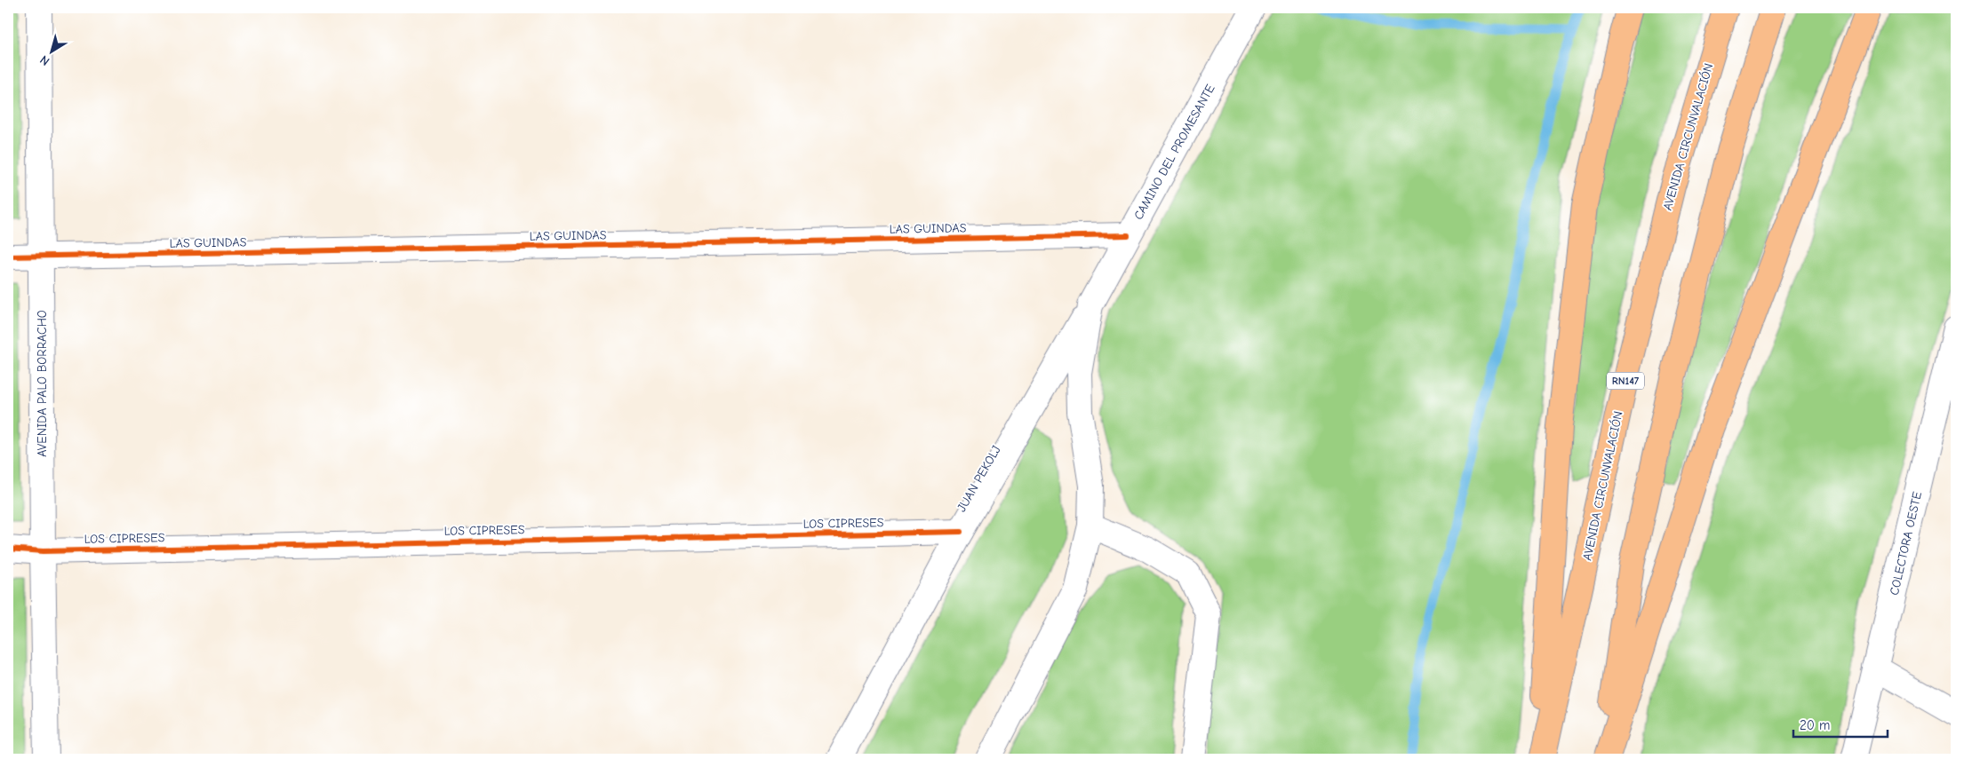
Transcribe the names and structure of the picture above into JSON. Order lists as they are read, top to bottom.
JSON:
{
  "streets": {
    "highway": ["AVENIDA CIRCUNVALACIÓN", "RN147"],
    "street": [
      "CAMINO DEL PROMESANTE",
      "LAS GUINDAS",
      "AVENIDA PALO BORRACHO",
      "JUAN PEKOLJ",
      "LOS CIPRESES",
      "COLECTORA OESTE"
    ]
  },
  "crossings": [
    ["CAMINO DEL PROMESANTE", "LAS GUINDAS"],
    ["CAMINO DEL PROMESANTE", "JUAN PEKOLJ"],
    ["LAS GUINDAS", "AVENIDA PALO BORRACHO"],
    ["AVENIDA PALO BORRACHO", "LOS CIPRESES"],
    ["JUAN PEKOLJ", "LOS CIPRESES"]
  ],
  "scale_bar": "20 m",
  "north": "bottom left"
}
